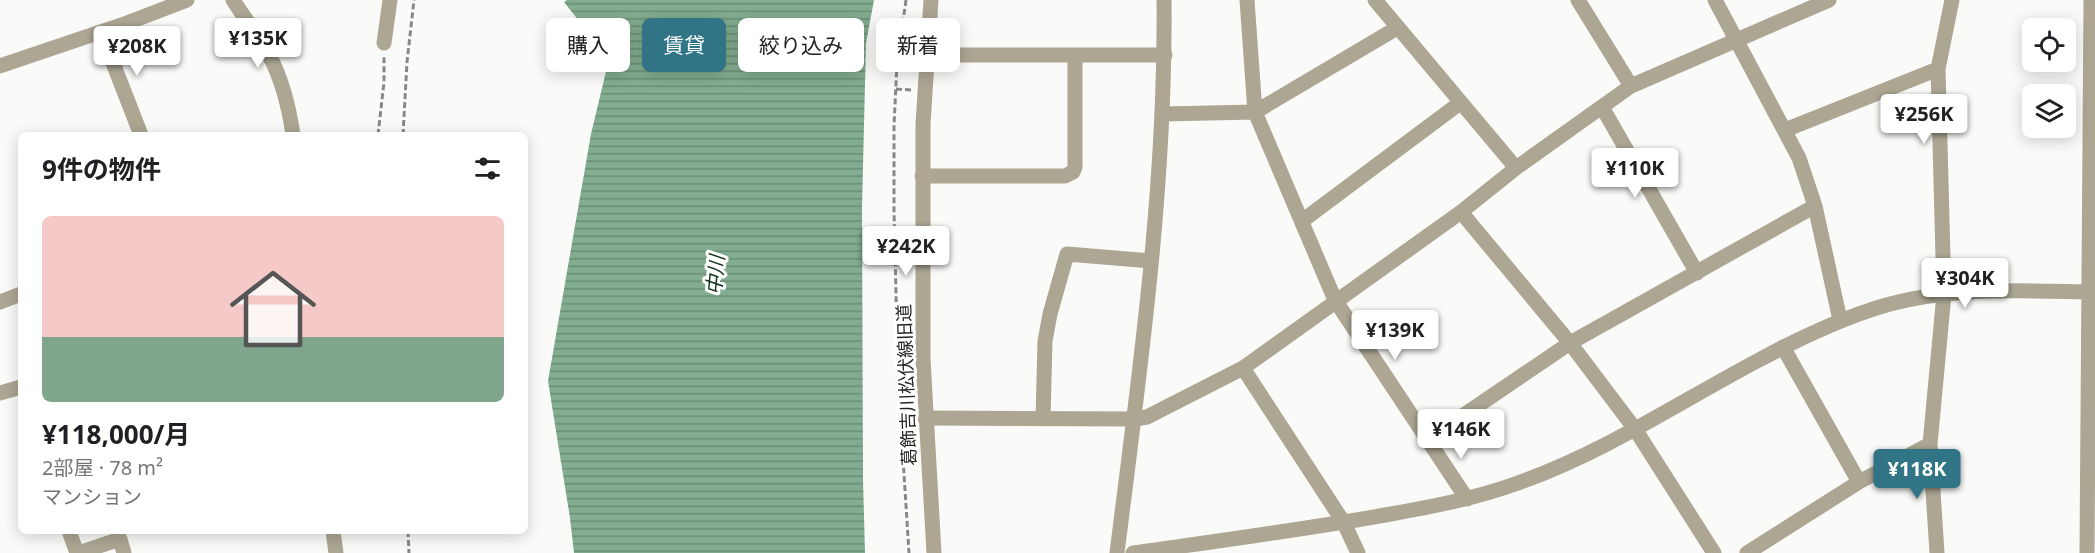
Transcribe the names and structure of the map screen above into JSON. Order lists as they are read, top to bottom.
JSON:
{
  "streets": {
    "street": ["葛飾吉川松伏線旧道"]
  },
  "water": ["中川"],
  "page": {
    "price": [
      "¥135K",
      "¥208K",
      "¥256K",
      "¥110K",
      "¥242K",
      "¥304K",
      "¥139K",
      "¥146K",
      "¥118K"
    ],
    "chip": [
      "購入",
      "賃貸",
      "絞り込み",
      "新着"
    ],
    "heading": "9件の物件",
    "list": [
      {
        "name": "¥118,000/月",
        "note": "2部屋 · 78 m² · マンション"
      }
    ]
  }
}
